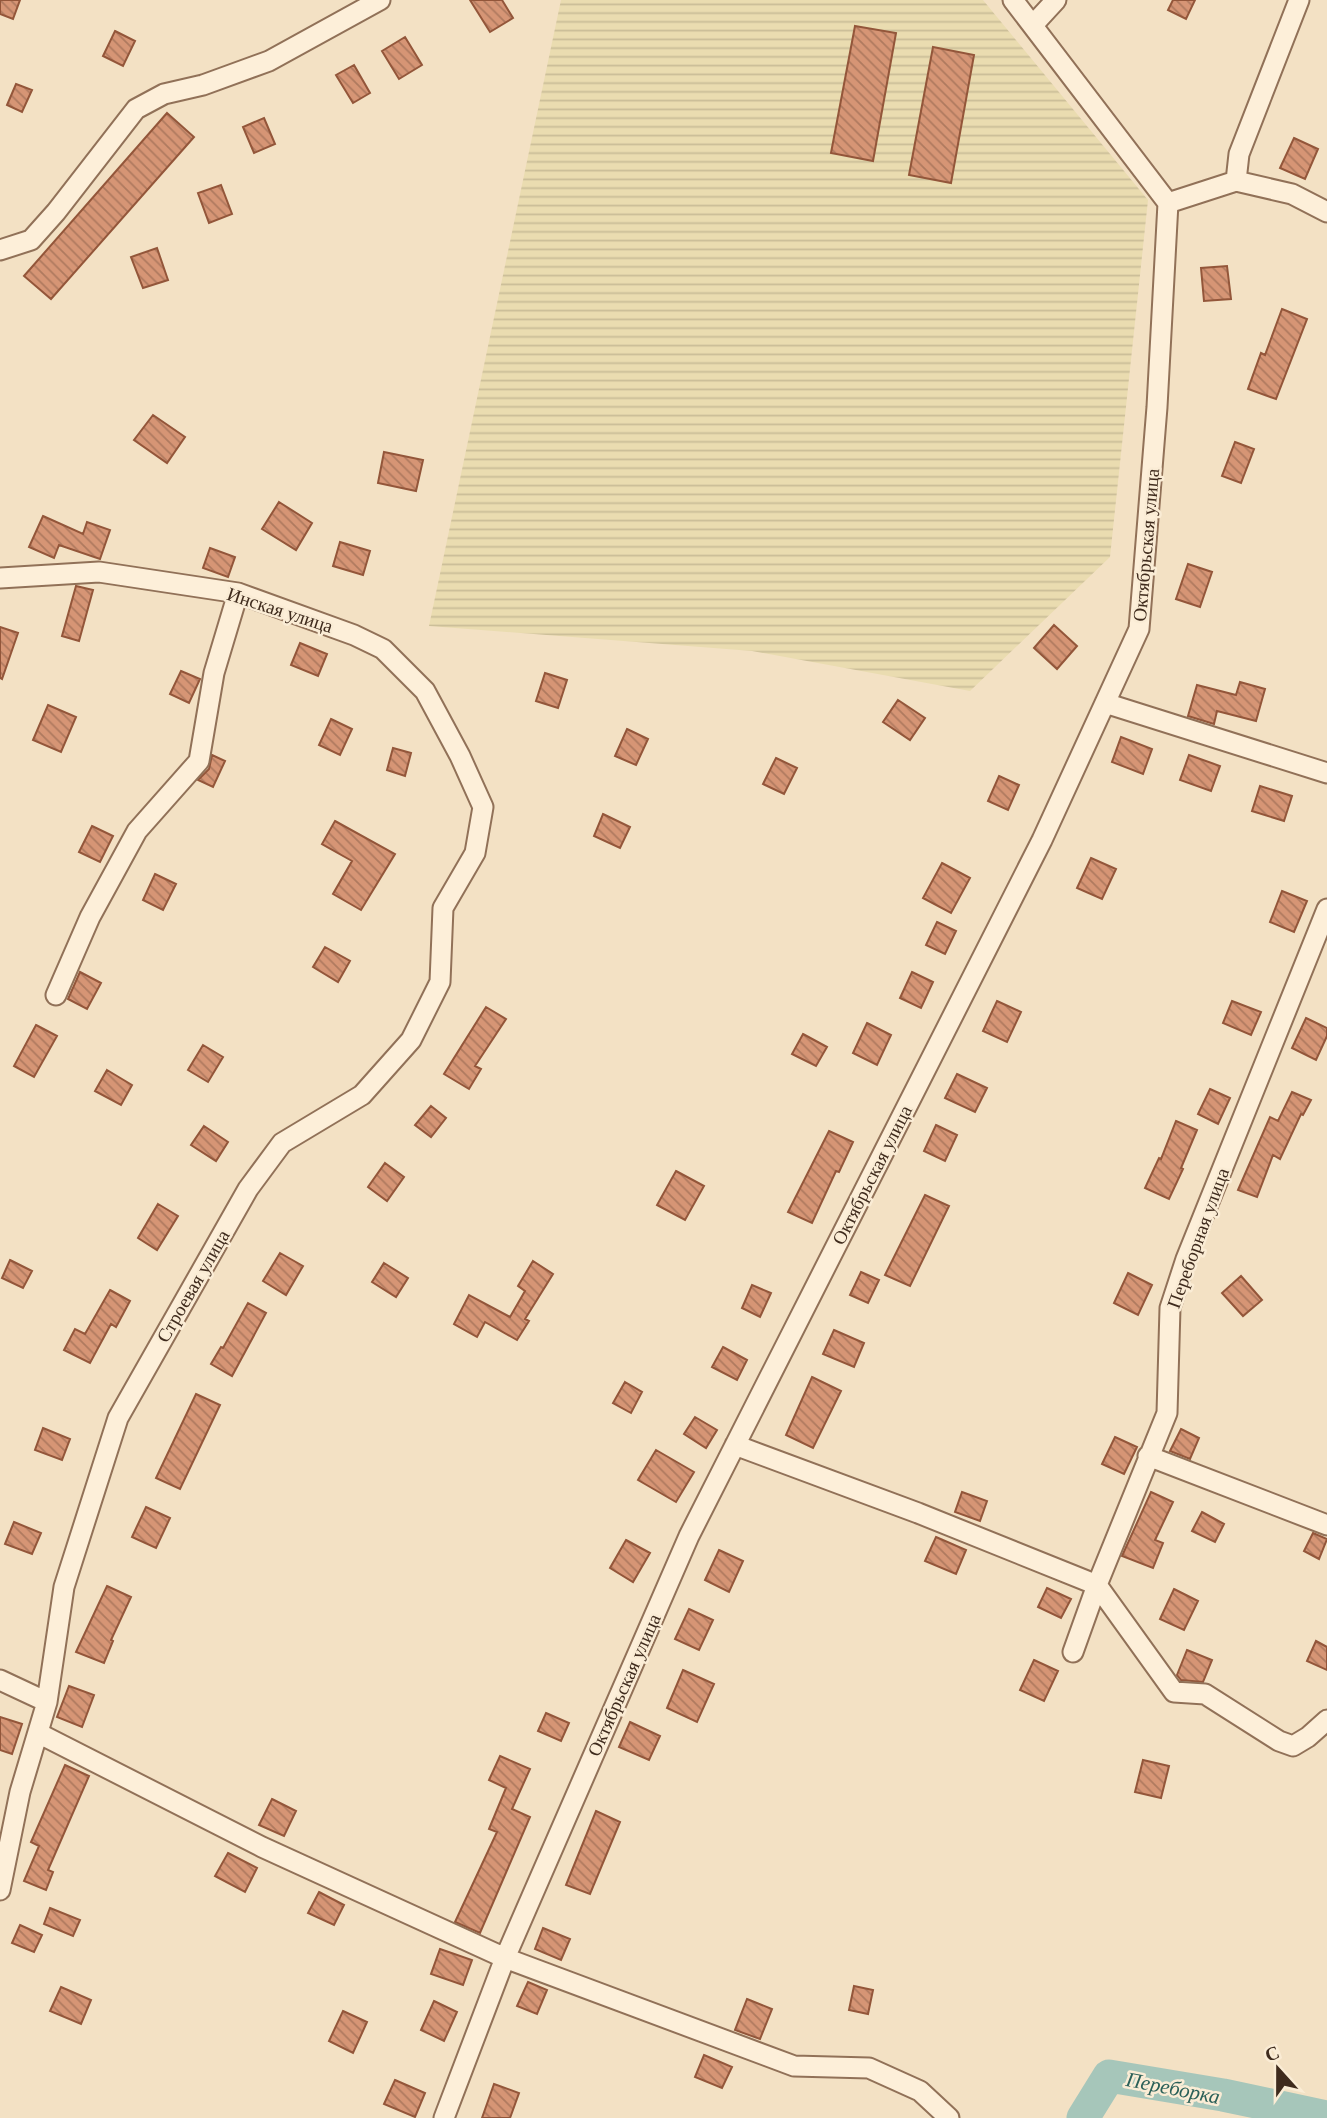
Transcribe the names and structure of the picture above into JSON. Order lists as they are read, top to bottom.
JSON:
{
  "streets": {
    "street": [
      "Октябрьская улица",
      "Инская улица",
      "Переборная улица",
      "Строевая улица"
    ]
  },
  "crossings": [
    ["Инская улица", "Строевая улица"]
  ],
  "water": ["Переборка"],
  "north": "top"
}
